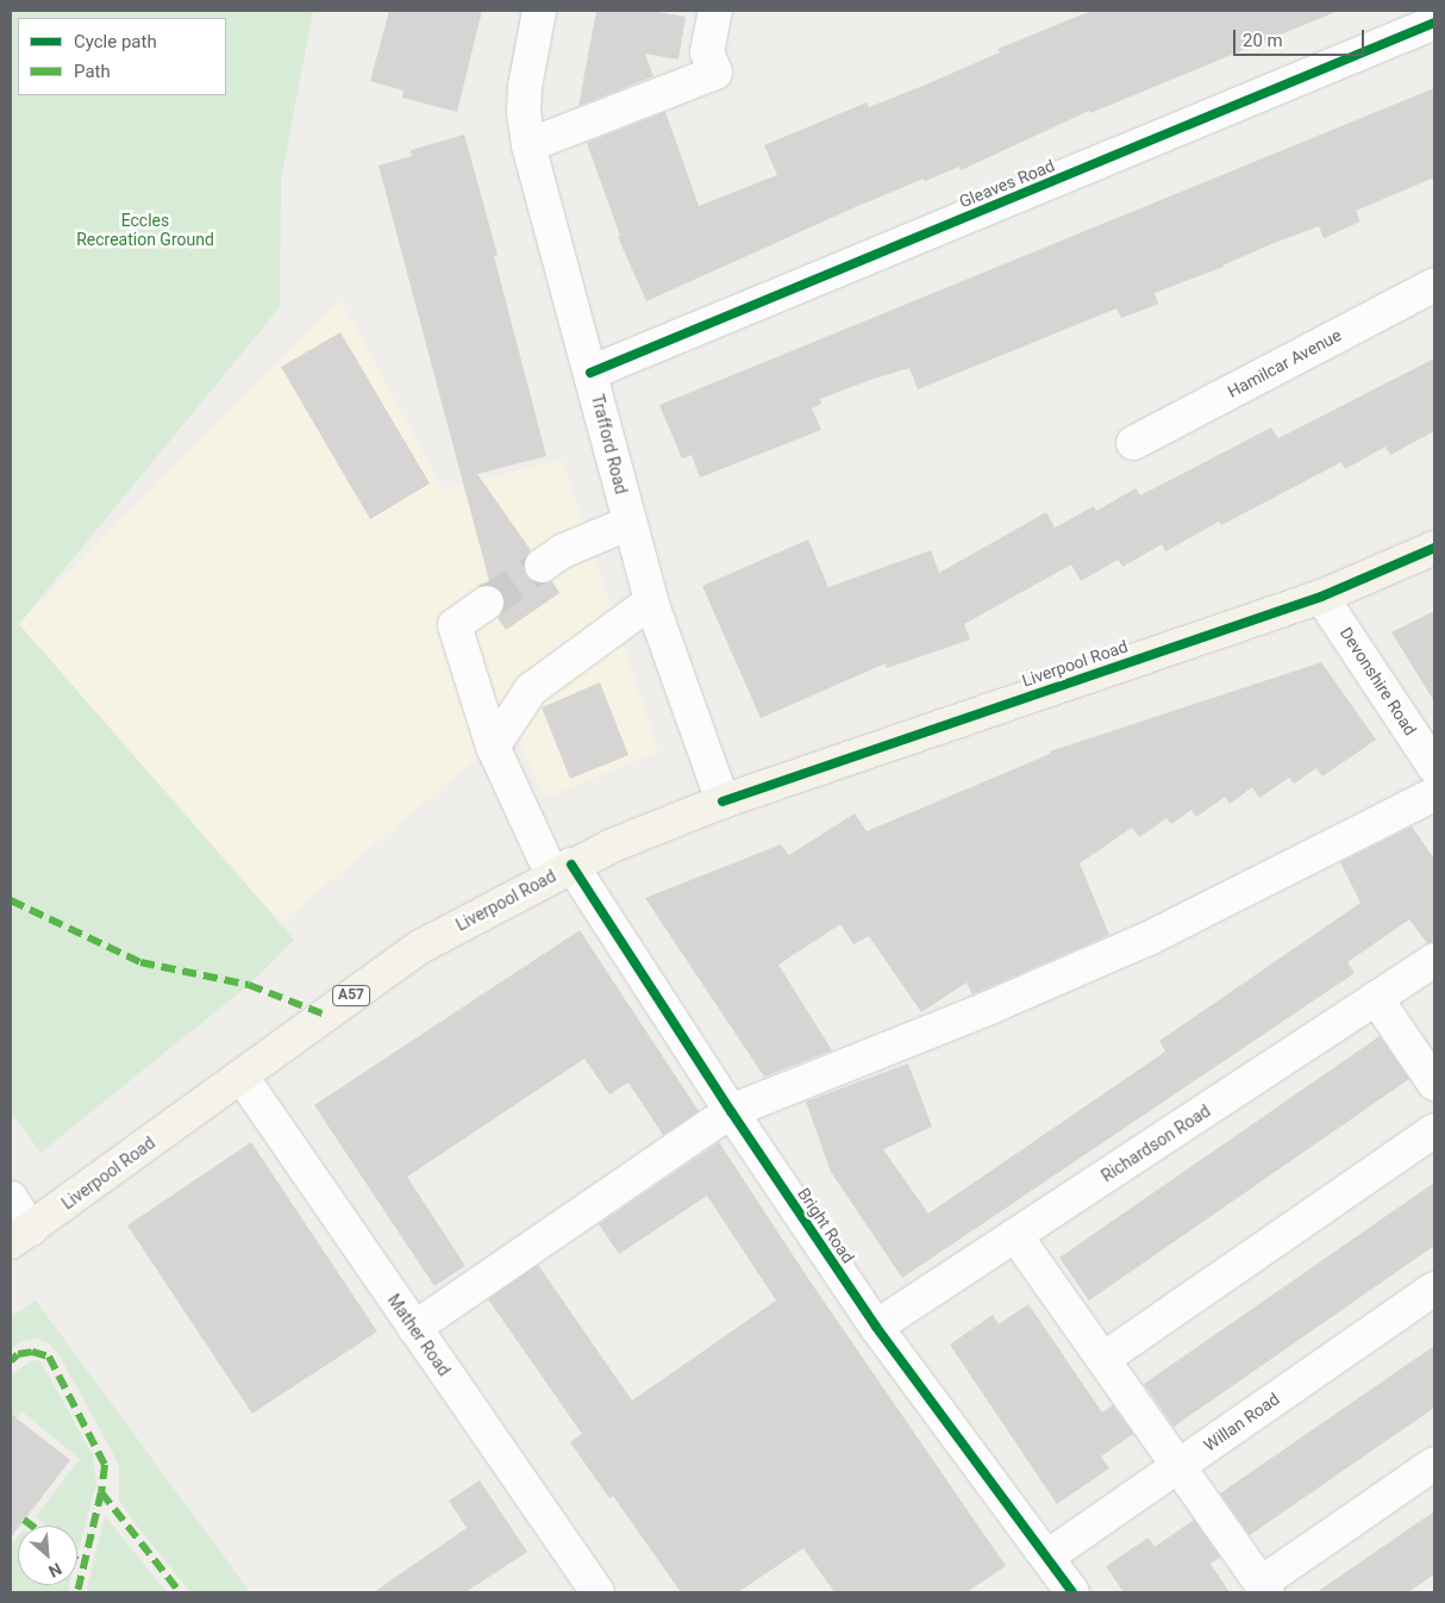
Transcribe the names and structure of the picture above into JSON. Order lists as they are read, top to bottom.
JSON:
{
  "streets": {
    "main road": ["Liverpool Road", "A57"],
    "street": [
      "Gleaves Road",
      "Hamilcar Avenue",
      "Trafford Road",
      "Devonshire Road",
      "Richardson Road",
      "Bright Road",
      "Mather Road",
      "Willan Road"
    ]
  },
  "crossings": [
    ["Gleaves Road", "Trafford Road"],
    ["Trafford Road", "Liverpool Road"],
    ["Liverpool Road", "Devonshire Road"],
    ["Liverpool Road", "Bright Road"],
    ["Liverpool Road", "Mather Road"],
    ["Richardson Road", "Bright Road"],
    ["Bright Road", "Willan Road"]
  ],
  "parks": ["Eccles Recreation Ground"],
  "legend": ["Cycle path", "Path"],
  "scale_bar": "20 m",
  "north": "bottom right"
}
